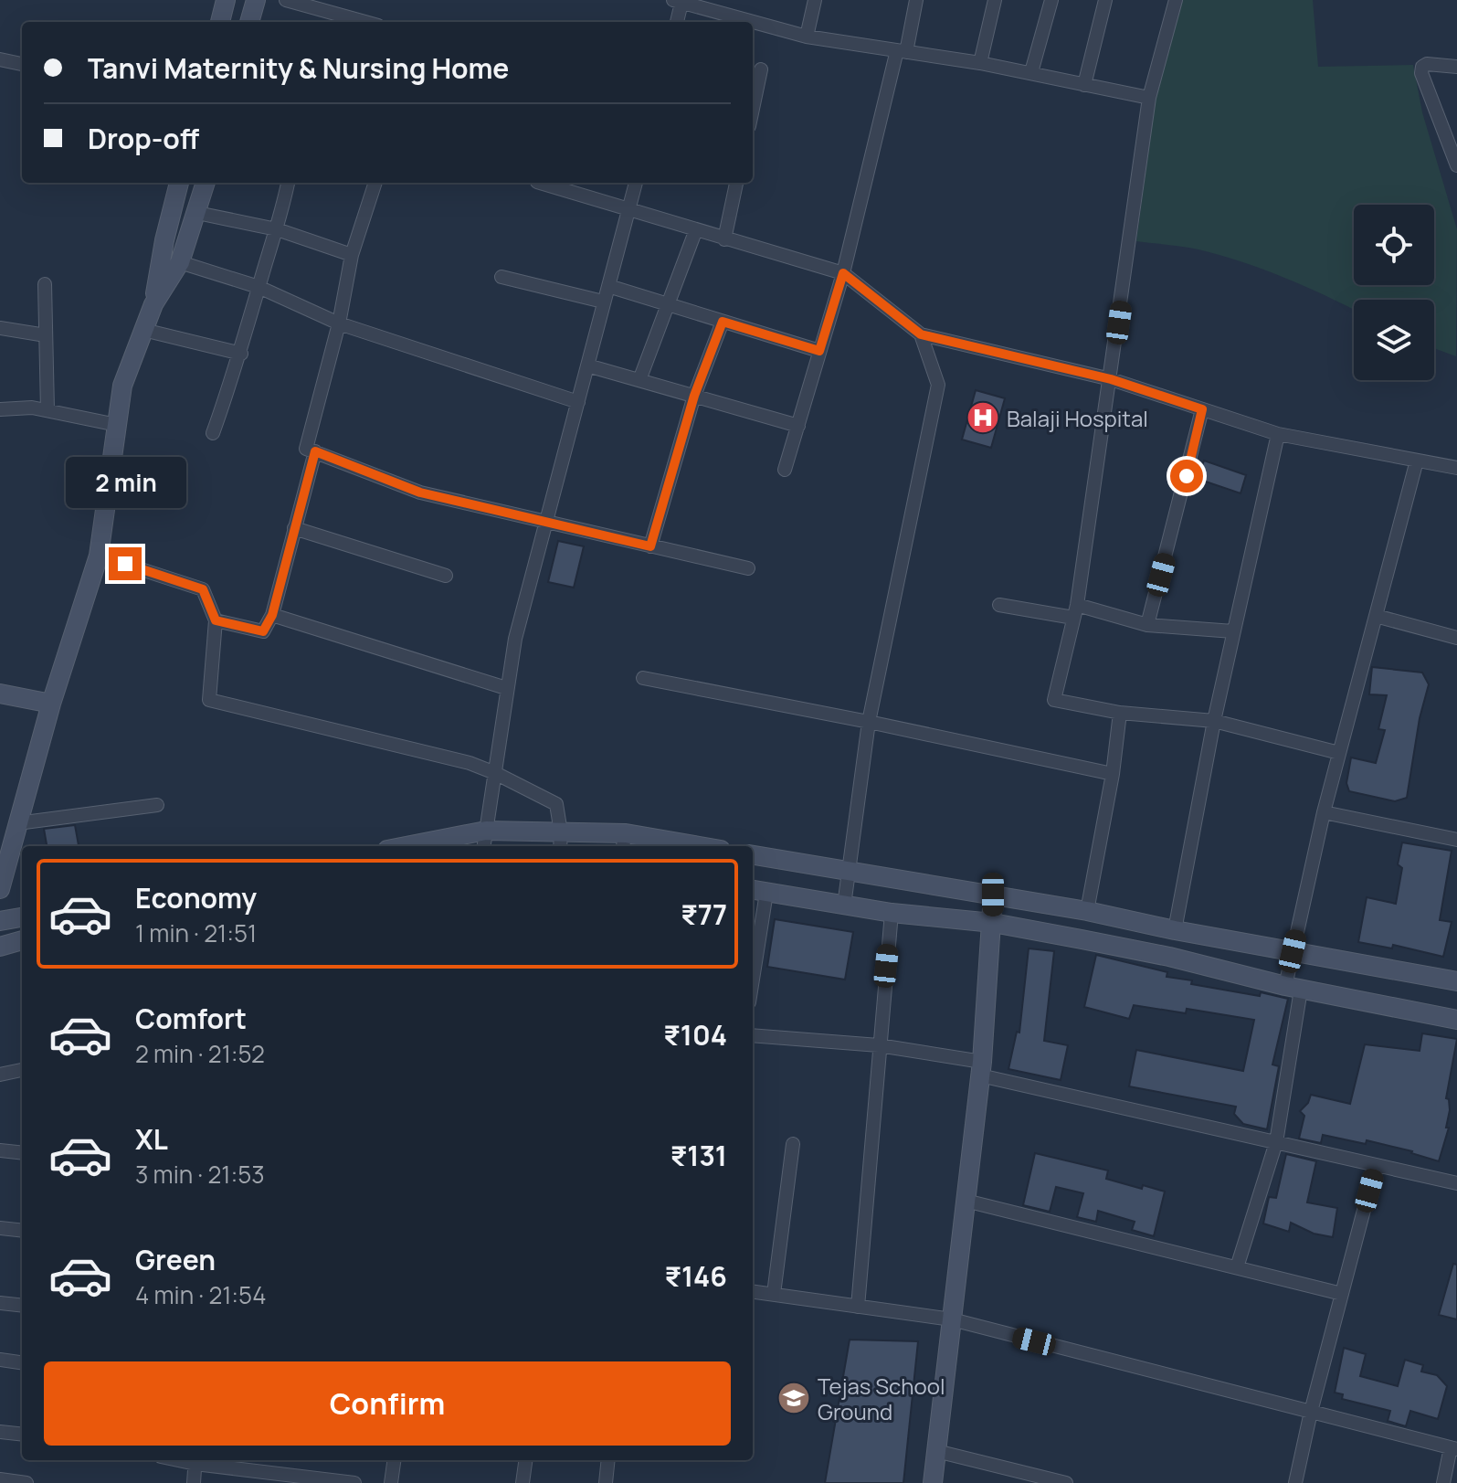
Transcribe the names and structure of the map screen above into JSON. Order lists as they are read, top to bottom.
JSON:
{
  "places": {
    "hospital": ["Balaji Hospital"],
    "school or university": ["Tejas School Ground"]
  },
  "page": {
    "banner": ["Tanvi Maternity & Nursing Home", "Drop-off"],
    "bubble": "2 min",
    "list": [
      {
        "name": "Economy",
        "note": "1 min · 21:51",
        "value": "₹77"
      },
      {
        "name": "Comfort",
        "note": "2 min · 21:52",
        "value": "₹104"
      },
      {
        "name": "XL",
        "note": "3 min · 21:53",
        "value": "₹131"
      },
      {
        "name": "Green",
        "note": "4 min · 21:54",
        "value": "₹146"
      }
    ],
    "buttons": "Confirm"
  }
}
